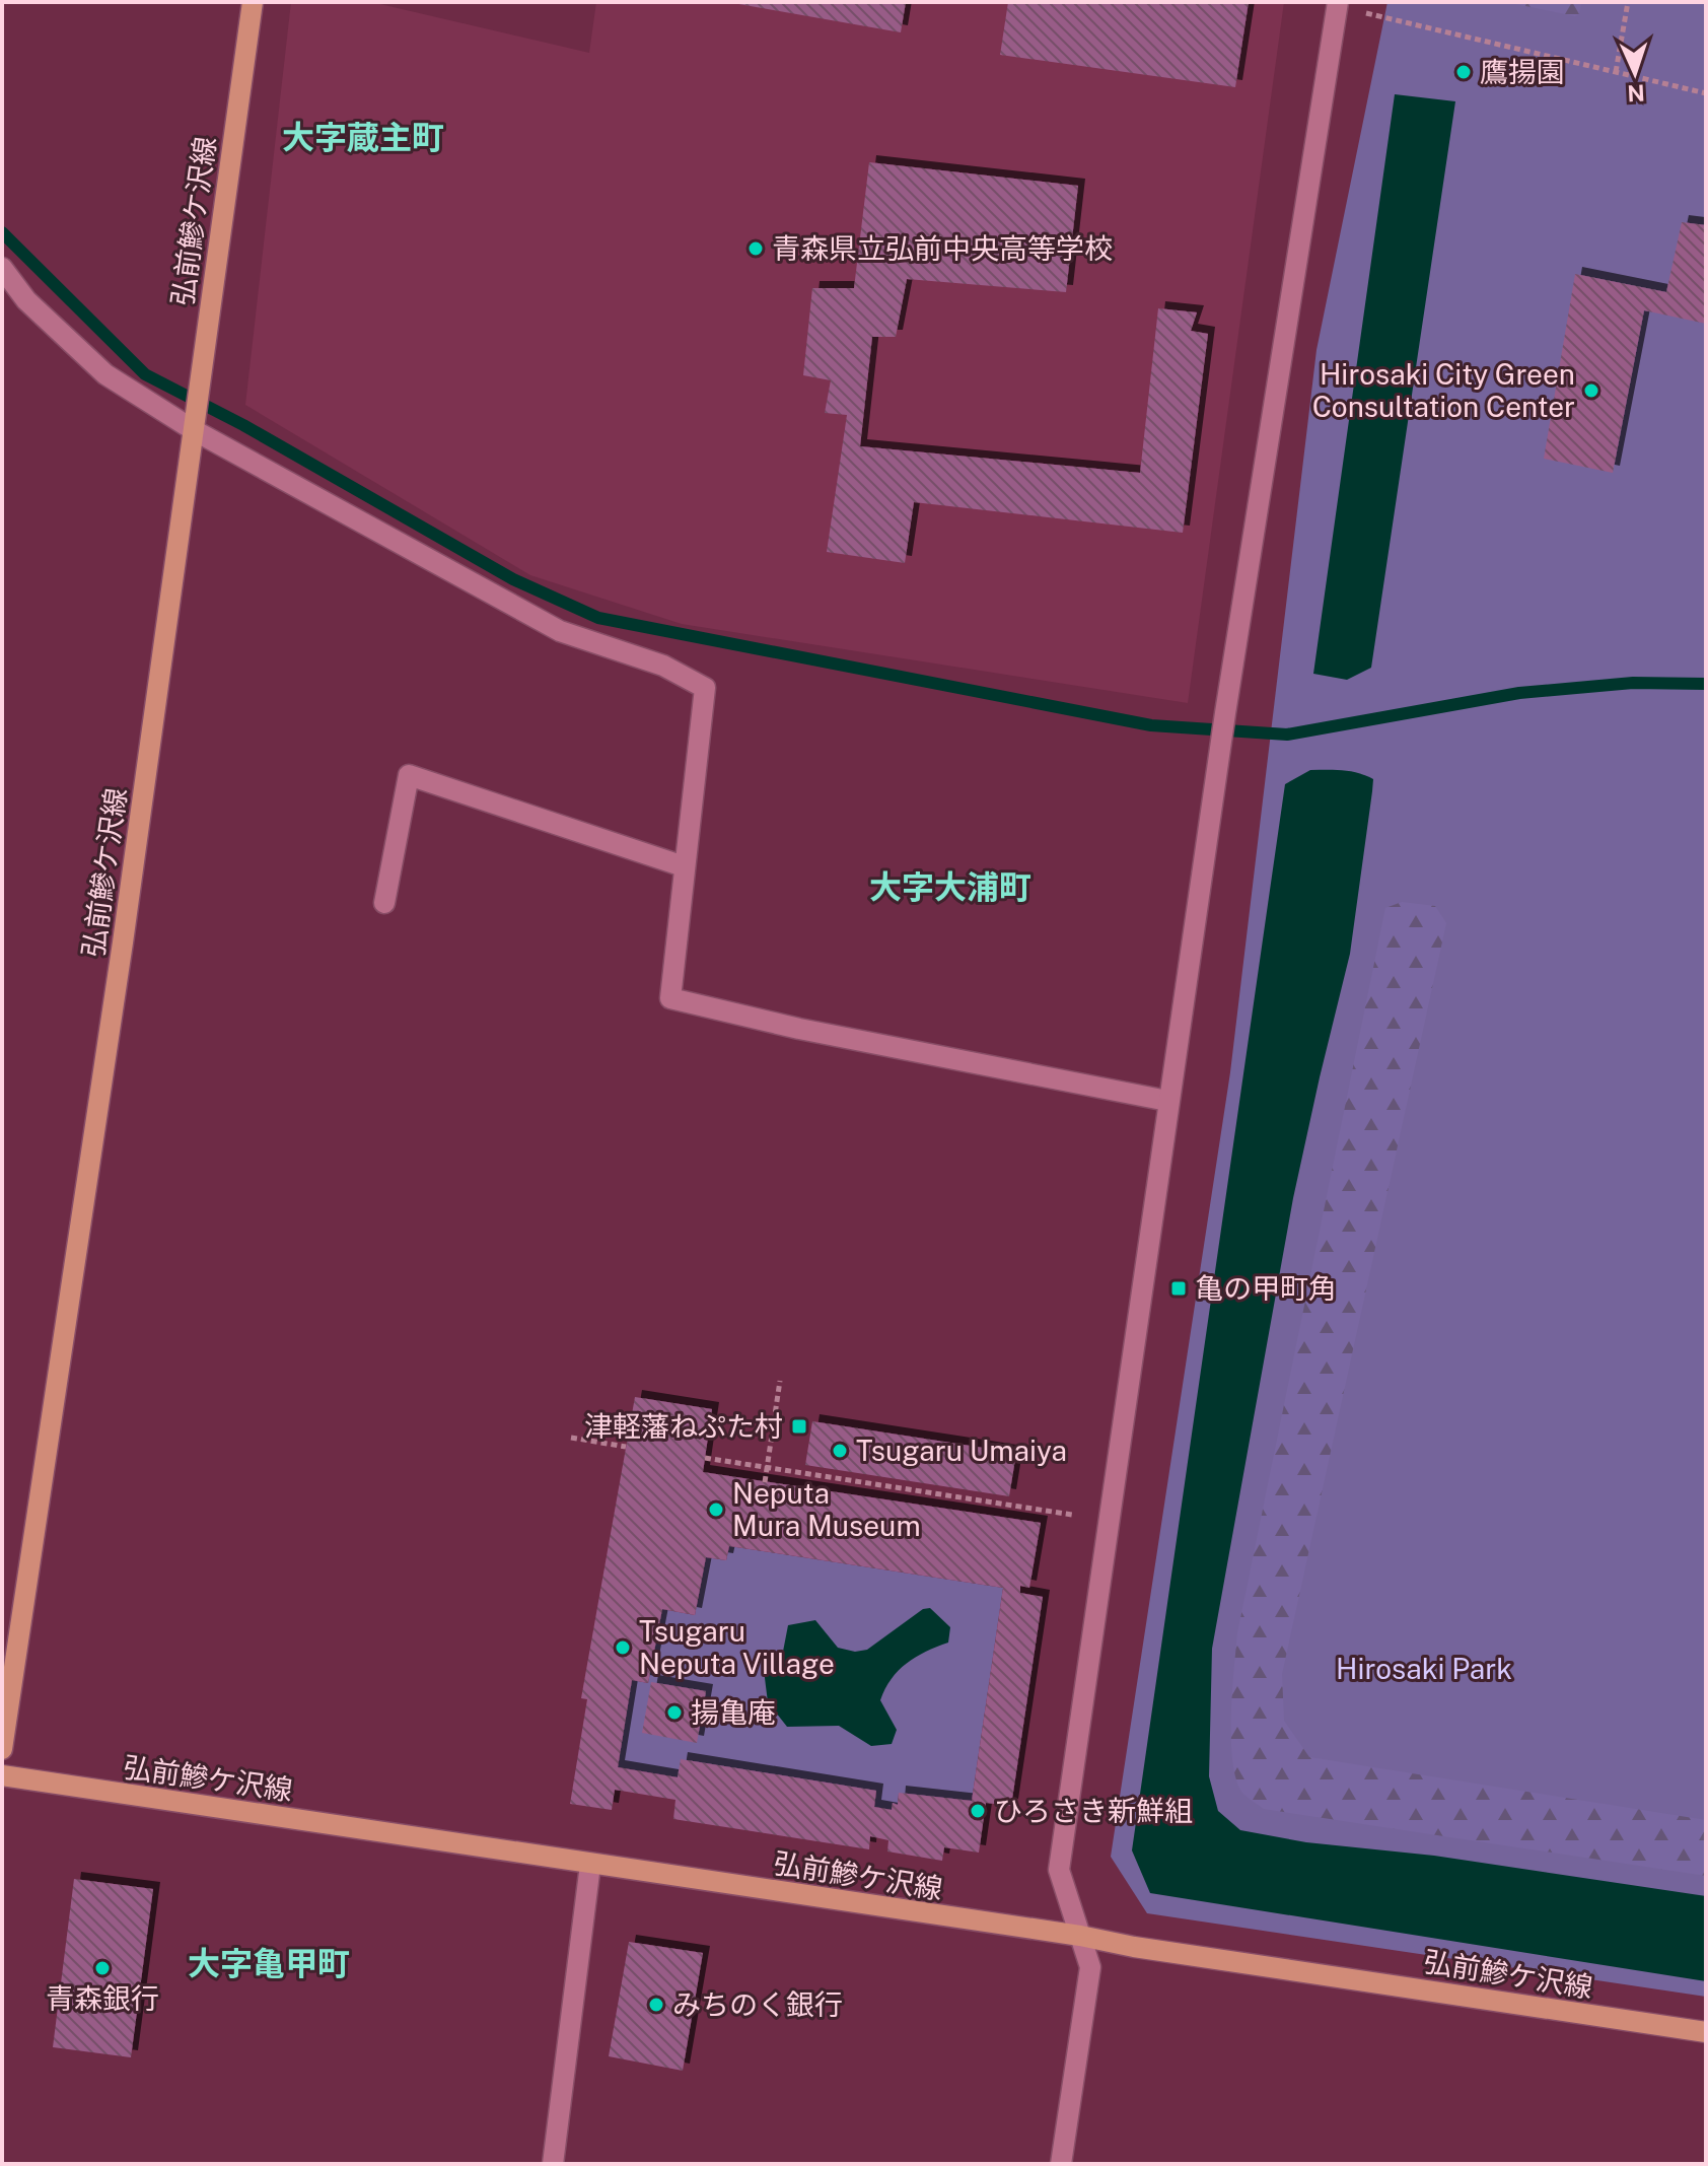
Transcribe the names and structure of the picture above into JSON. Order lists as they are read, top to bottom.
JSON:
{
  "streets": {
    "main road": ["弘前鰺ケ沢線"]
  },
  "districts": ["大字蔵主町", "大字大浦町", "大字亀甲町"],
  "parks": ["Hirosaki Park"],
  "places": {
    "other": [
      "鷹揚園",
      "青森県立弘前中央高等学校",
      "Hirosaki City Green Consultation Center",
      "Tsugaru Umaiya",
      "Neputa Mura Museum",
      "Tsugaru Neputa Village",
      "揚亀庵",
      "ひろさき新鮮組",
      "青森銀行",
      "みちのく銀行"
    ],
    "transit": ["亀の甲町角", "津軽藩ねぷた村"]
  },
  "north": "bottom"
}
